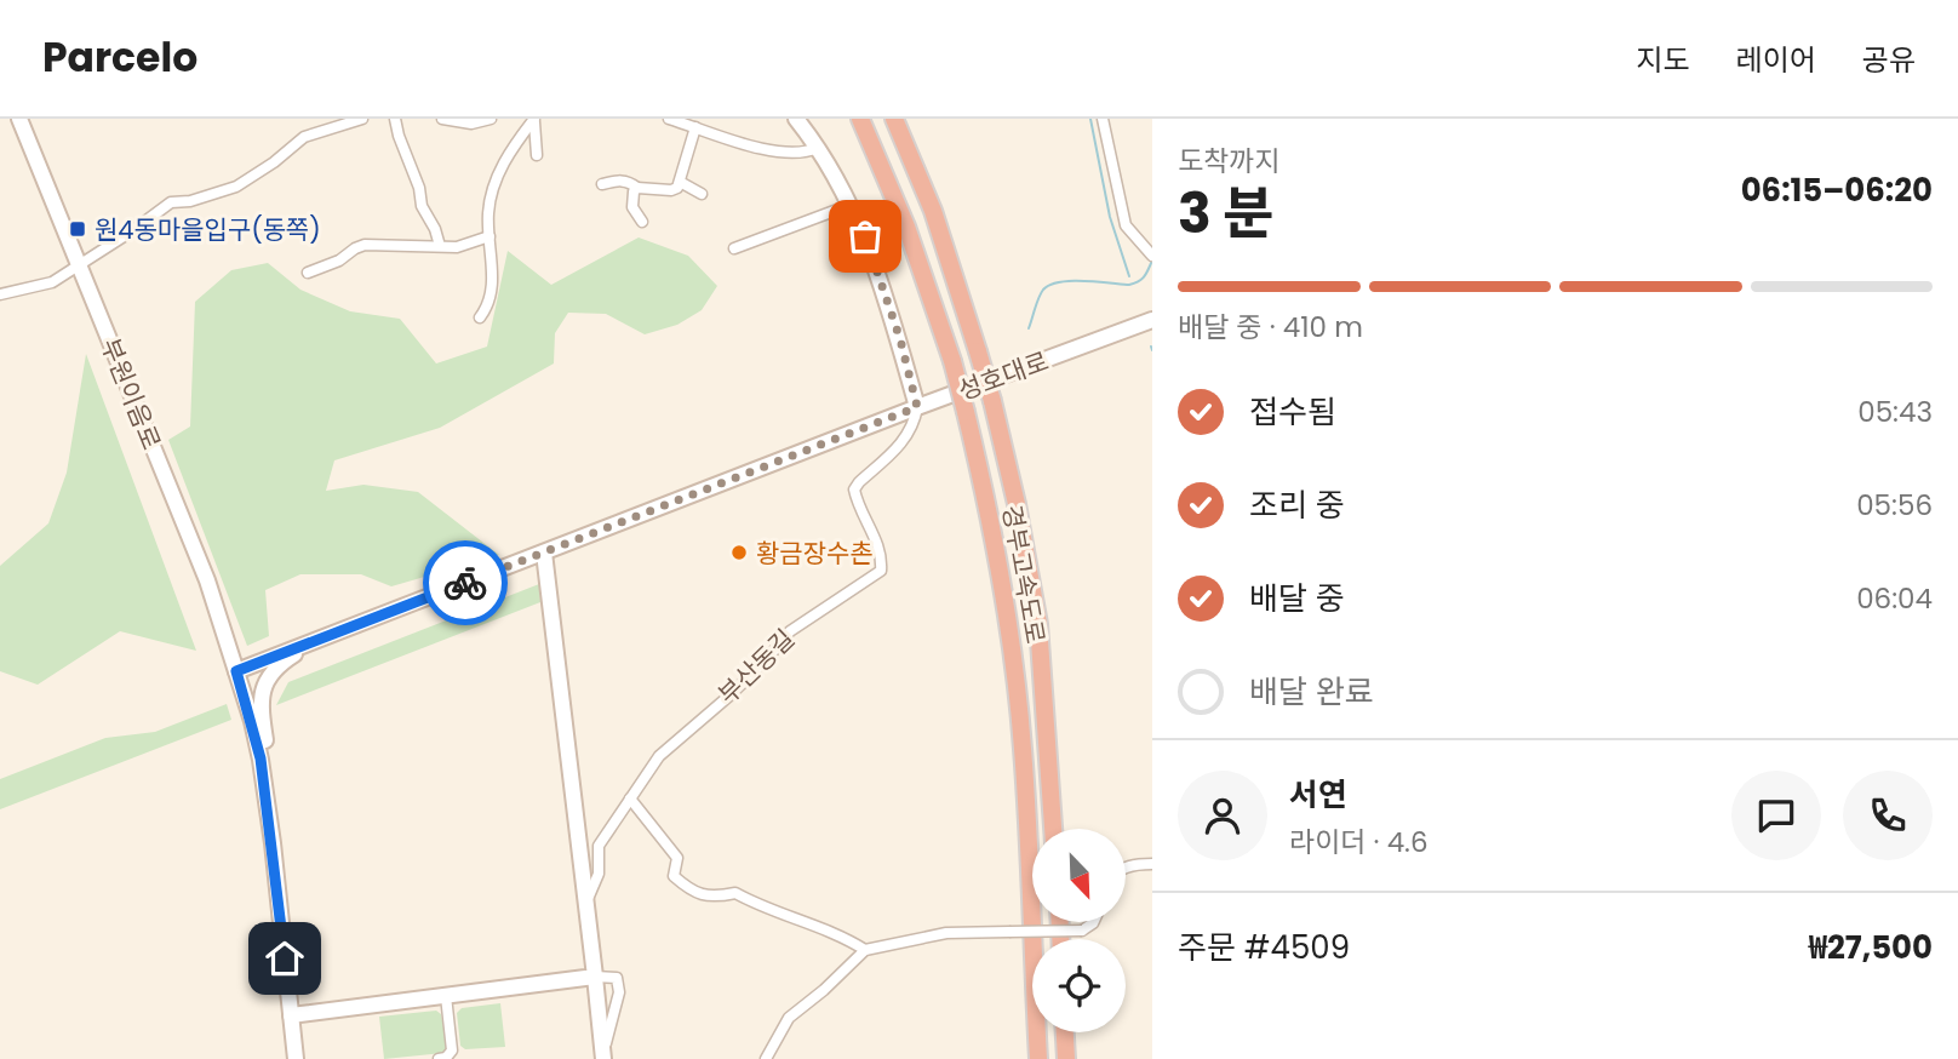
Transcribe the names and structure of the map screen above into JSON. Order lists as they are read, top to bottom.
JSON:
{
  "streets": {
    "highway": ["경부고속도로"],
    "street": ["성호대로", "부원이음로", "부산동길"]
  },
  "crossings": [
    ["성호대로", "부원이음로"],
    ["성호대로", "부산동길"]
  ],
  "places": {
    "transit": ["원4동마을입구(동쪽)"],
    "other": ["황금장수촌"]
  },
  "north": "bottom right",
  "page": {
    "header": "Parcelo",
    "nav": ["지도", "레이어", "공유"],
    "heading": ["3 분", "도착까지", "06:15–06:20"],
    "panel": [
      "서연",
      "라이더 · 4.6",
      "주문 #4509",
      "₩27,500"
    ],
    "bar": "배달 중 · 410 m",
    "list": [
      ["접수됨", "05:43"],
      ["조리 중", "05:56"],
      ["배달 중", "06:04"],
      "배달 완료"
    ]
  }
}
